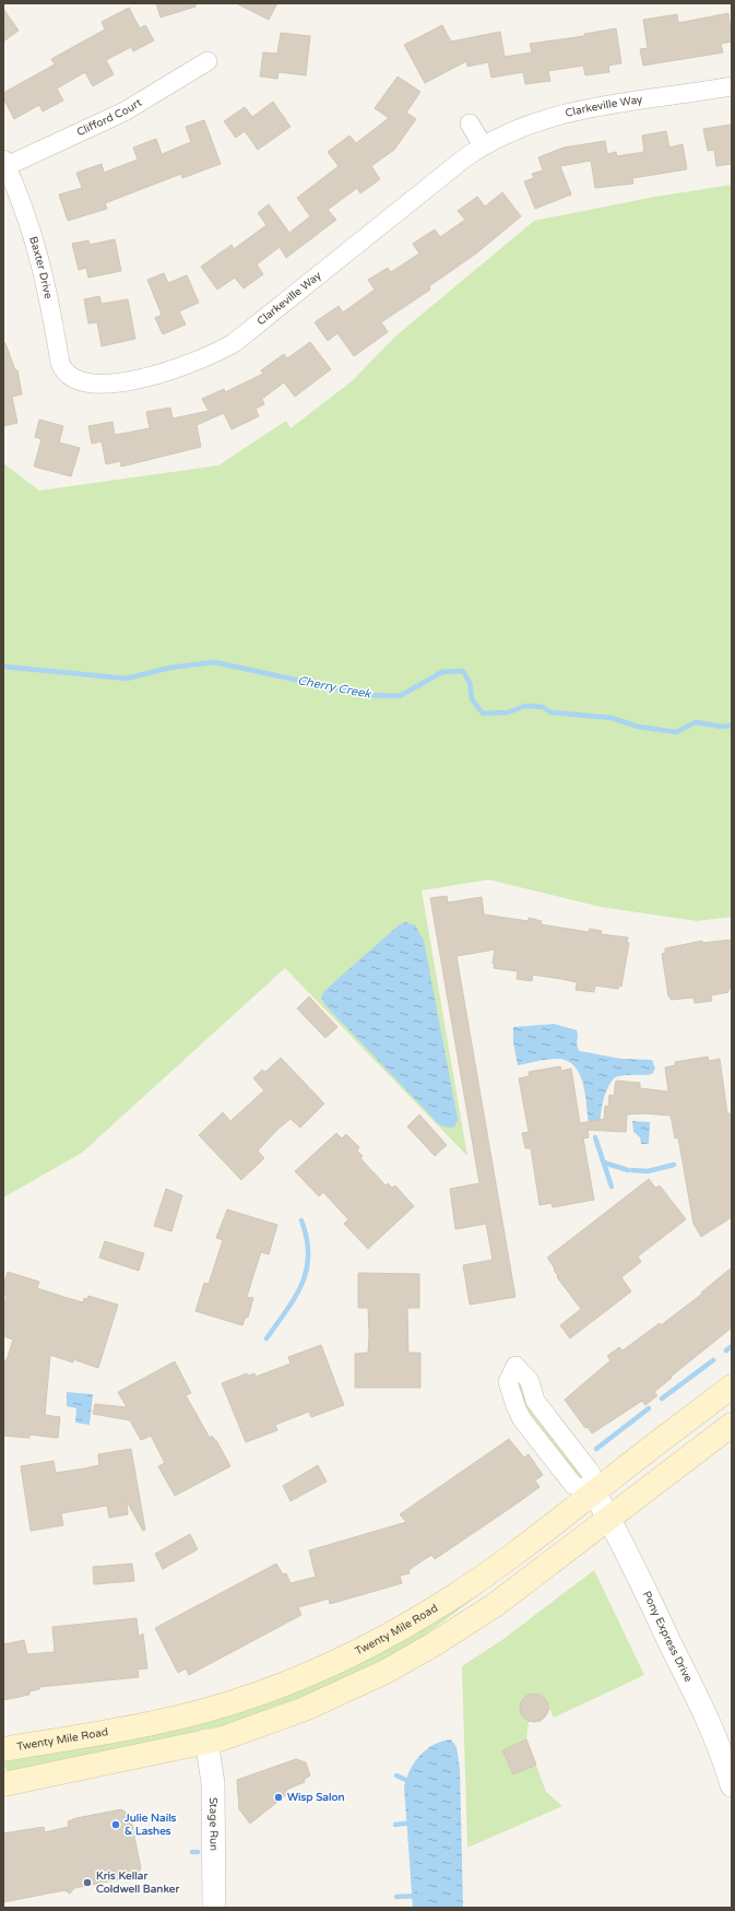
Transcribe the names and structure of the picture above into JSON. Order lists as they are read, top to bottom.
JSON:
{
  "streets": {
    "main road": ["Twenty Mile Road"],
    "street": [
      "Clarkeville Way",
      "Clifford Court",
      "Baxter Drive",
      "Pony Express Drive",
      "Stage Run"
    ]
  },
  "crossings": [
    ["Clarkeville Way", "Baxter Drive"],
    ["Clifford Court", "Baxter Drive"],
    ["Twenty Mile Road", "Pony Express Drive"]
  ],
  "water": ["Cherry Creek"],
  "places": ["Wisp Salon", "Julie Nails & Lashes", "Kris Kellar Coldwell Banker"]
}
